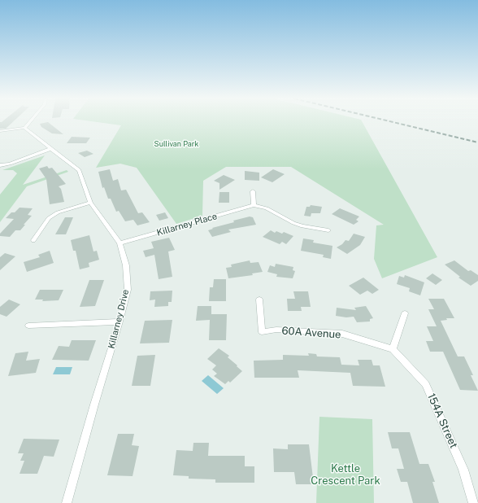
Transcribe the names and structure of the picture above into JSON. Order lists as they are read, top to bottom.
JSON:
{
  "streets": {
    "street": [
      "Killarney Place",
      "Killarney Drive",
      "60A Avenue",
      "154A Street"
    ]
  },
  "crossings": [
    ["Killarney Place", "Killarney Drive"],
    ["60A Avenue", "154A Street"]
  ],
  "parks": ["Sullivan Park", "Kettle Crescent Park"]
}
